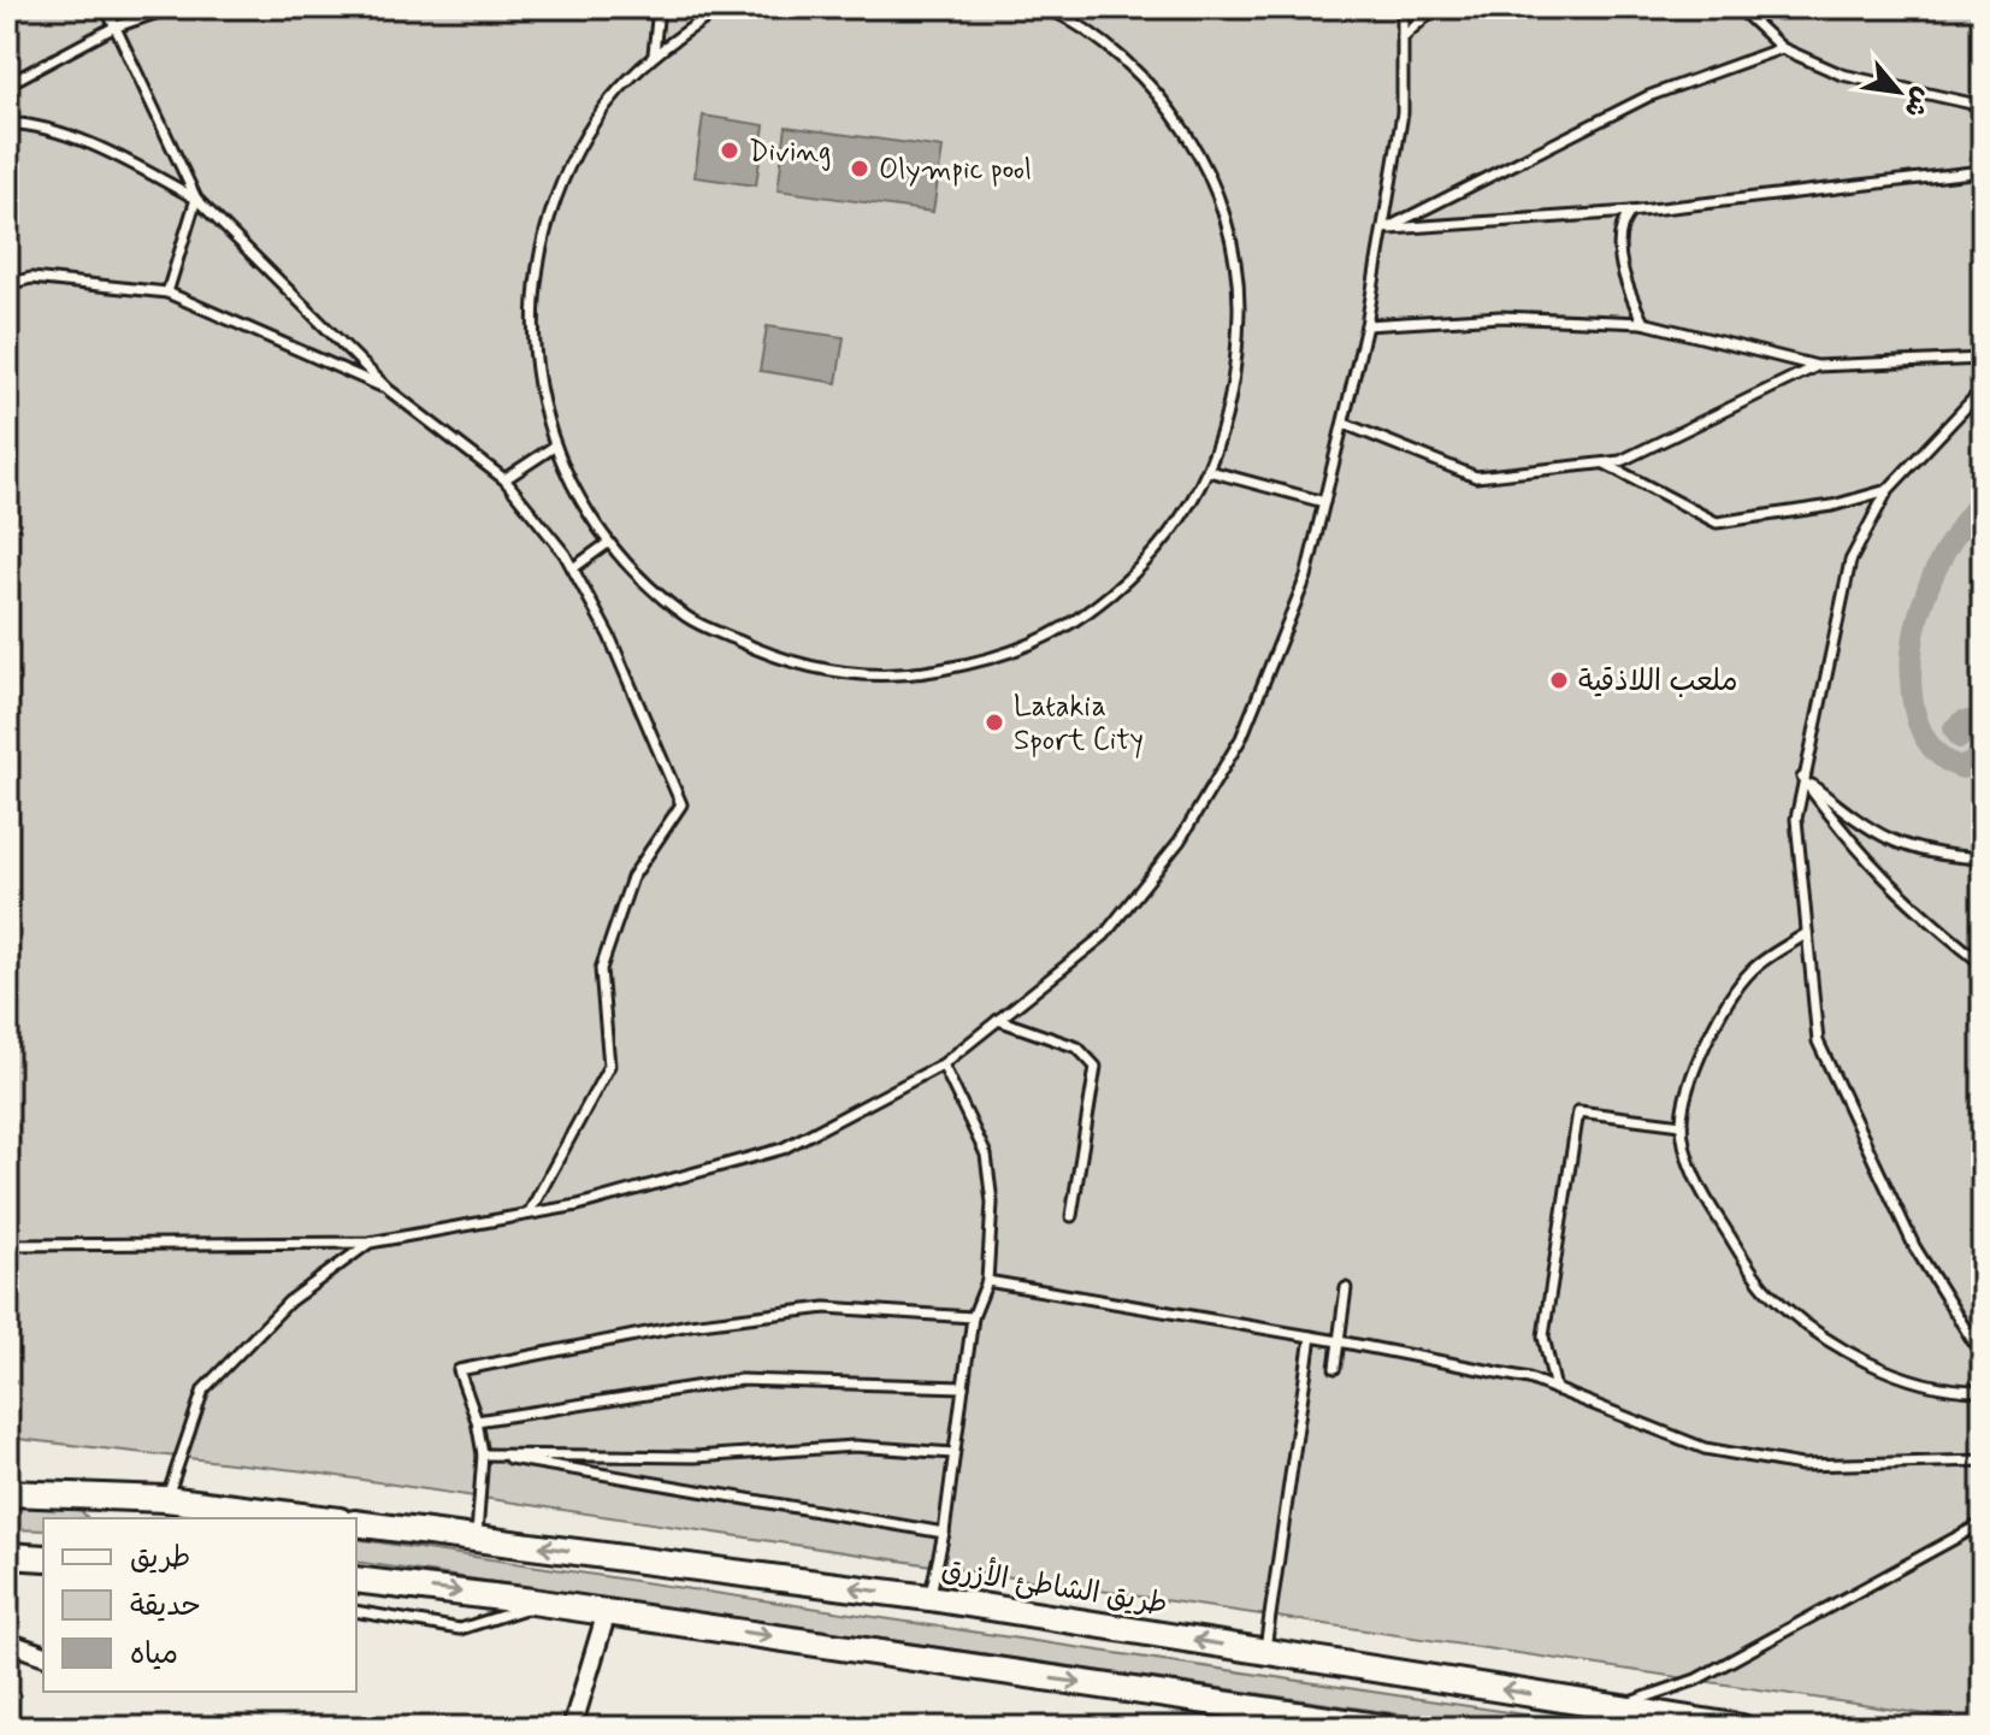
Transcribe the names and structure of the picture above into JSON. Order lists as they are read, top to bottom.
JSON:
{
  "streets": {
    "main road": ["طريق الشاطئ الأزرق"]
  },
  "places": [
    "Diving",
    "Olympic pool",
    "ملعب اللاذقية",
    "Latakia Sport City"
  ],
  "legend": ["طريق", "حديقة", "مياه"],
  "north": "bottom right"
}
